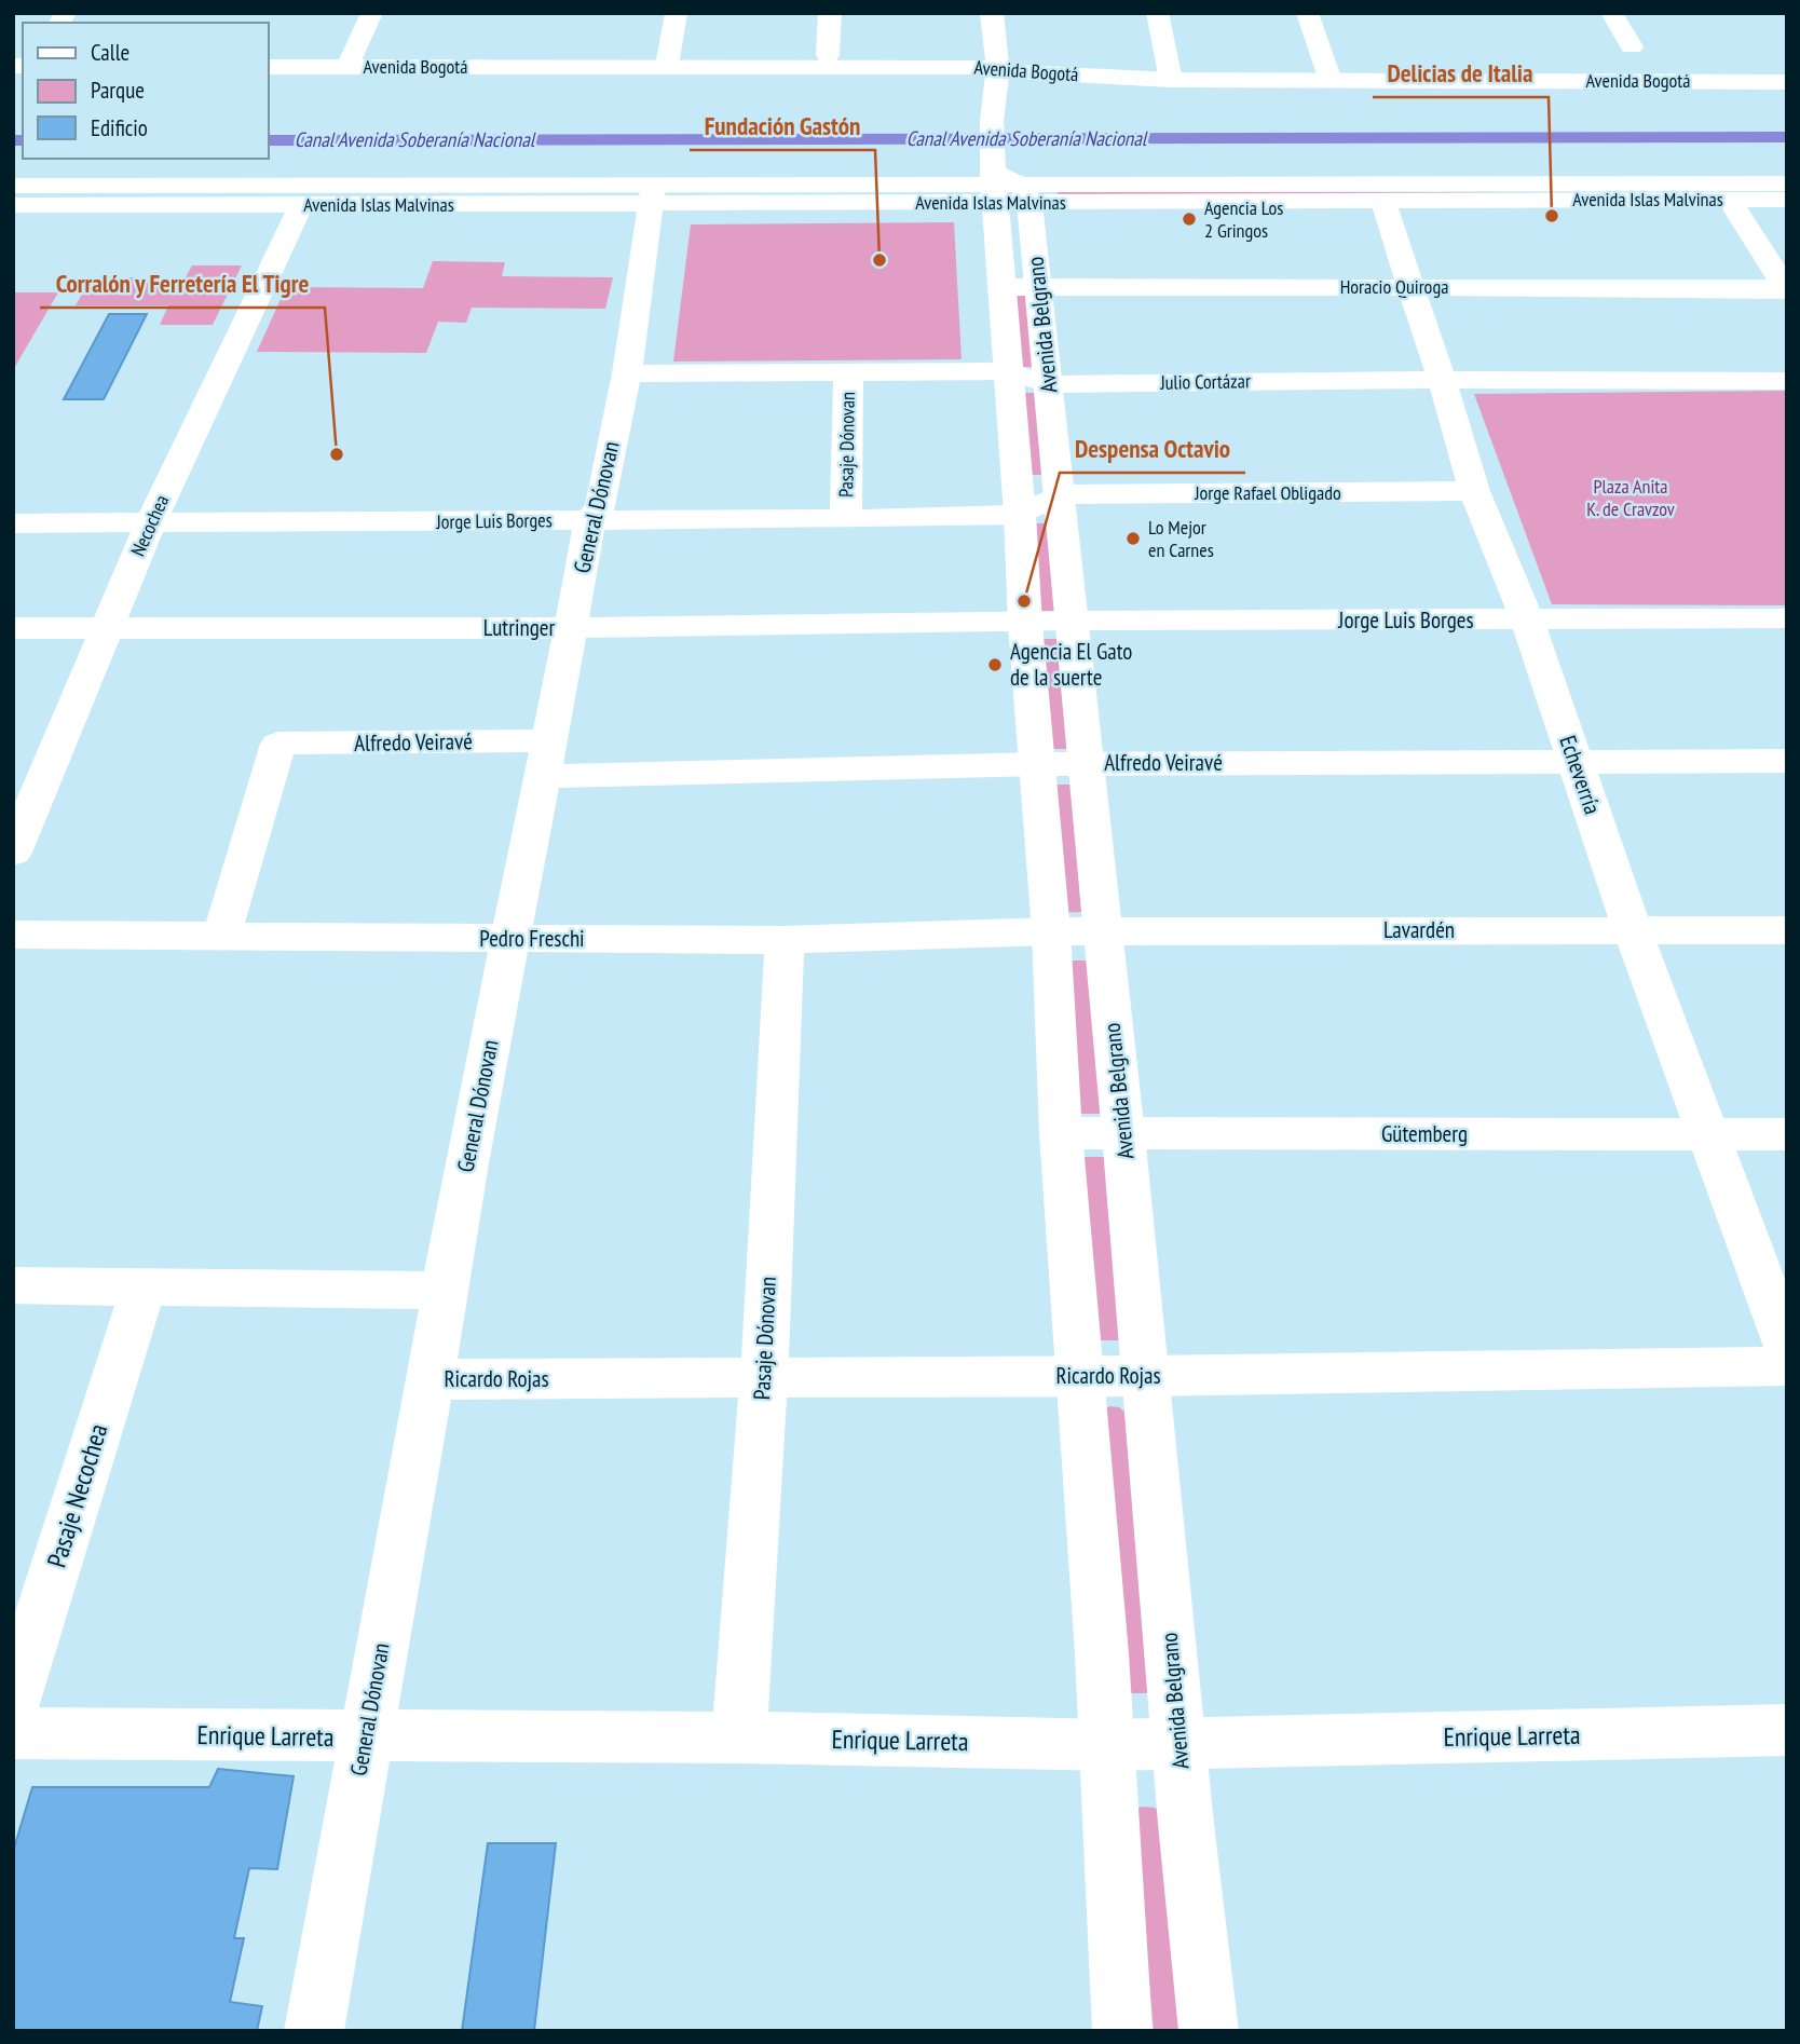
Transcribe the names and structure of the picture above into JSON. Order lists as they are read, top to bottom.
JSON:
{
  "streets": {
    "street": [
      "Avenida Bogotá",
      "Avenida Islas Malvinas",
      "Horacio Quiroga",
      "Avenida Belgrano",
      "Julio Cortázar",
      "Pasaje Dónovan",
      "Jorge Rafael Obligado",
      "General Dónovan",
      "Jorge Luis Borges",
      "Necochea",
      "Lutringer",
      "Alfredo Veiravé",
      "Echeverría",
      "Lavardén",
      "Pedro Freschi",
      "Gütemberg",
      "Ricardo Rojas",
      "Pasaje Necochea",
      "Enrique Larreta"
    ]
  },
  "crossings": [
    ["Avenida Bogotá", "Avenida Belgrano"],
    ["Avenida Islas Malvinas", "Avenida Belgrano"],
    ["Avenida Islas Malvinas", "General Dónovan"],
    ["Avenida Islas Malvinas", "Necochea"],
    ["Avenida Islas Malvinas", "Echeverría"],
    ["Horacio Quiroga", "Avenida Belgrano"],
    ["Horacio Quiroga", "Echeverría"],
    ["Avenida Belgrano", "Julio Cortázar"],
    ["Avenida Belgrano", "Jorge Rafael Obligado"],
    ["Avenida Belgrano", "Jorge Luis Borges"],
    ["Avenida Belgrano", "Lutringer"],
    ["Avenida Belgrano", "Alfredo Veiravé"],
    ["Avenida Belgrano", "Lavardén"],
    ["Avenida Belgrano", "Pedro Freschi"],
    ["Avenida Belgrano", "Gütemberg"],
    ["Avenida Belgrano", "Ricardo Rojas"],
    ["Avenida Belgrano", "Enrique Larreta"],
    ["Julio Cortázar", "Pasaje Dónovan"],
    ["Julio Cortázar", "General Dónovan"],
    ["Julio Cortázar", "Echeverría"],
    ["Pasaje Dónovan", "Jorge Luis Borges"],
    ["Pasaje Dónovan", "Pedro Freschi"],
    ["Pasaje Dónovan", "Ricardo Rojas"],
    ["Pasaje Dónovan", "Enrique Larreta"],
    ["Jorge Rafael Obligado", "Jorge Luis Borges"],
    ["Jorge Rafael Obligado", "Echeverría"],
    ["General Dónovan", "Jorge Luis Borges"],
    ["General Dónovan", "Lutringer"],
    ["General Dónovan", "Alfredo Veiravé"],
    ["General Dónovan", "Pedro Freschi"],
    ["General Dónovan", "Ricardo Rojas"],
    ["General Dónovan", "Enrique Larreta"],
    ["Jorge Luis Borges", "Necochea"],
    ["Jorge Luis Borges", "Lutringer"],
    ["Jorge Luis Borges", "Echeverría"],
    ["Necochea", "Lutringer"],
    ["Alfredo Veiravé", "Echeverría"],
    ["Alfredo Veiravé", "Pedro Freschi"],
    ["Echeverría", "Lavardén"],
    ["Echeverría", "Gütemberg"],
    ["Lavardén", "Pedro Freschi"]
  ],
  "water": ["Canal Avenida Soberanía Nacional"],
  "parks": ["Plaza Anita K. de Cravzov"],
  "places": [
    "Delicias de Italia",
    "Agencia Los 2 Gringos",
    "Fundación Gastón",
    "Corralón y Ferretería El Tigre",
    "Lo Mejor en Carnes",
    "Despensa Octavio",
    "Agencia El Gato de la suerte"
  ],
  "legend": ["Calle", "Parque", "Edificio"]
}
